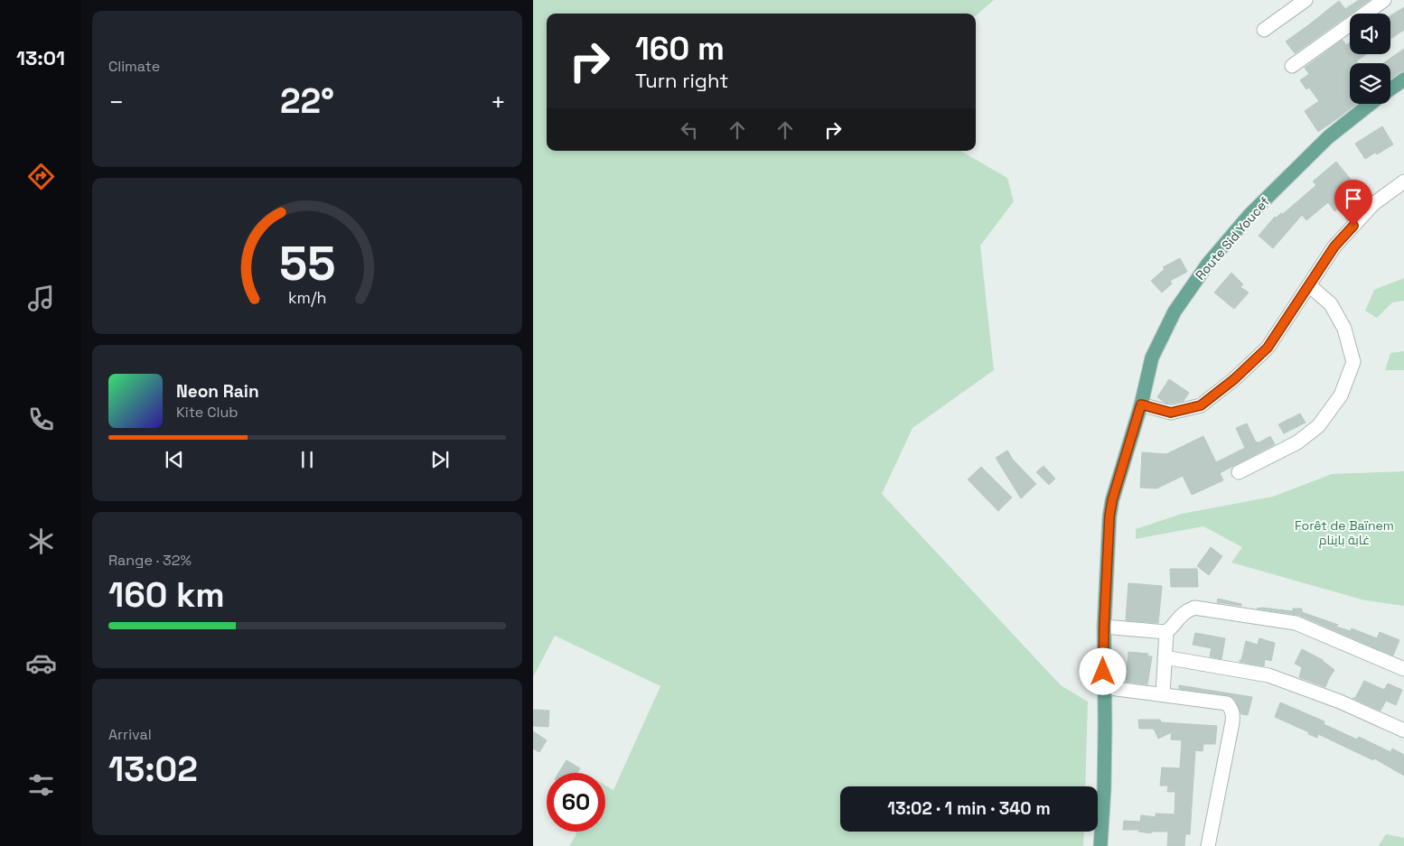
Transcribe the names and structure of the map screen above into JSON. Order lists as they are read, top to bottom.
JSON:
{
  "streets": {
    "main road": ["Route Sid Youcef"]
  },
  "parks": ["Forêt de Baïnem غابة باينام"],
  "page": {
    "tabs": "13:01",
    "tile": [
      "Climate",
      ["Range · 32%", "160 km"],
      ["Arrival", "13:02"]
    ],
    "turn": ["160 m", "Turn right"],
    "heat": ["−", "22°", "+"],
    "song": ["Neon Rain", "Kite Club"],
    "limit": "60",
    "trip": "13:02 · 1 min · 340 m",
    "gauge": ["55", "km/h"]
  }
}
